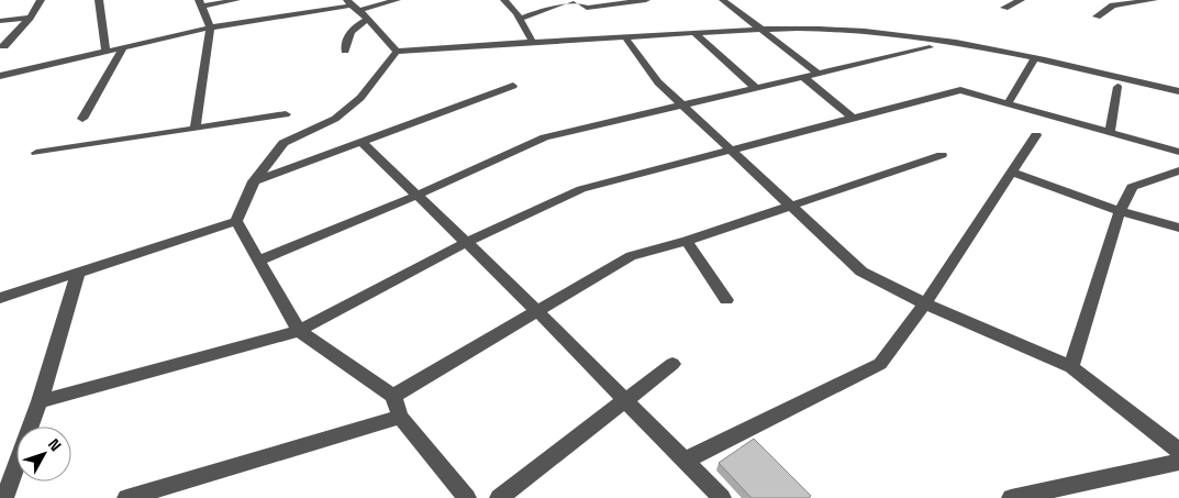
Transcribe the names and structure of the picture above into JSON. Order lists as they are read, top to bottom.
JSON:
{
  "north": "top right"
}
